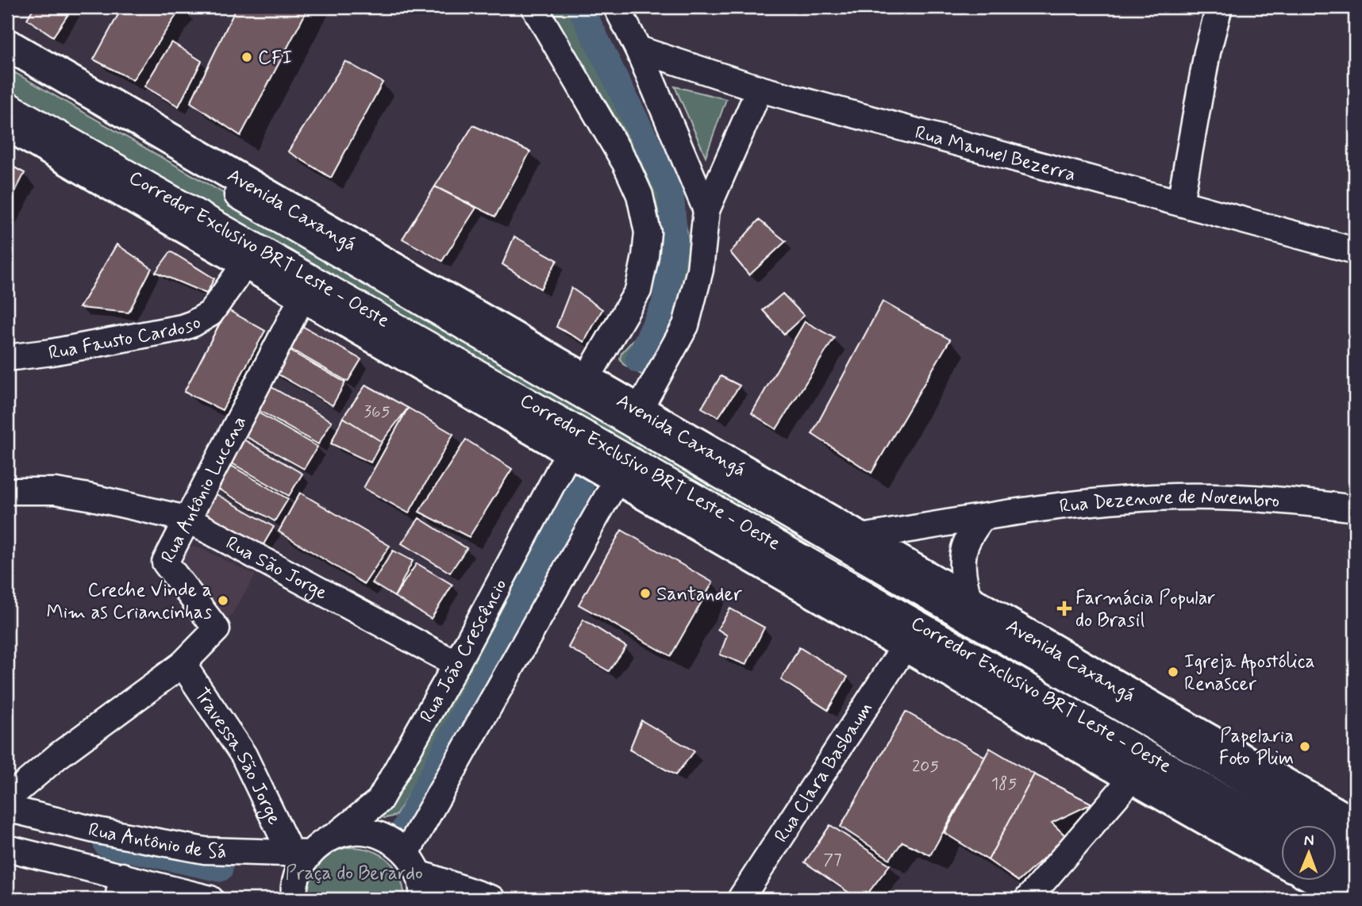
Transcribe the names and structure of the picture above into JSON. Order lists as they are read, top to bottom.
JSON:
{
  "streets": {
    "main road": ["Avenida Caxangá"],
    "street": [
      "Rua Manuel Bezerra",
      "Corredor Exclusivo BRT Leste - Oeste",
      "Rua Fausto Cardoso",
      "Rua Antônio Lucena",
      "Rua Dezenove de Novembro",
      "Rua São Jorge",
      "Rua João Crescêncio",
      "Travessa São Jorge",
      "Rua Clara Basbaum",
      "Rua Antônio de Sá"
    ]
  },
  "crossings": [
    ["Avenida Caxangá", "Rua Dezenove de Novembro"],
    ["Rua Antônio Lucena", "Rua São Jorge"],
    ["Rua Antônio Lucena", "Travessa São Jorge"],
    ["Rua São Jorge", "Rua João Crescêncio"],
    ["Rua João Crescêncio", "Travessa São Jorge"],
    ["Rua João Crescêncio", "Rua Antônio de Sá"],
    ["Travessa São Jorge", "Rua Antônio de Sá"]
  ],
  "parks": ["Praça do Berardo"],
  "places": {
    "other": [
      "CFI",
      "Santander",
      "Creche Vinde a Mim as Criancinhas",
      "Igreja Apostólica Renascer",
      "Papelaria Foto Plim"
    ],
    "health": ["Farmácia Popular do Brasil"]
  },
  "house_numbers": [
    "365",
    "205",
    "185",
    "77"
  ],
  "north": "top"
}
